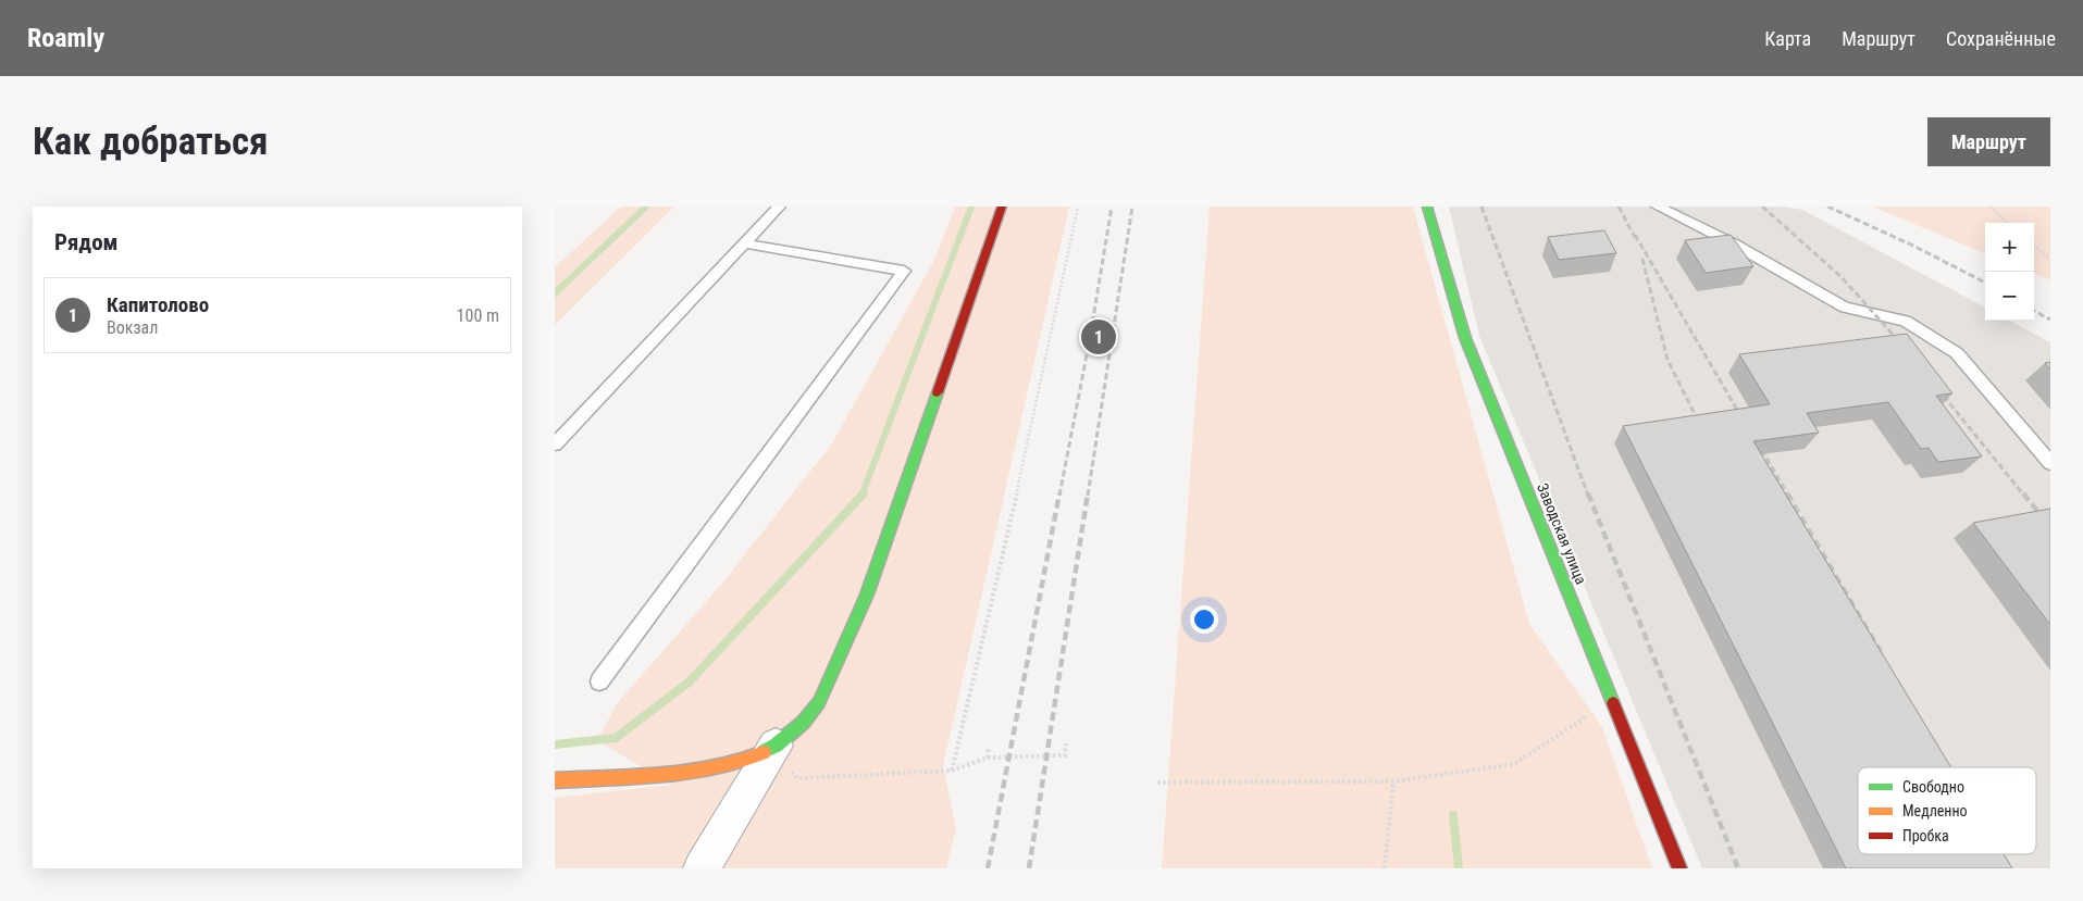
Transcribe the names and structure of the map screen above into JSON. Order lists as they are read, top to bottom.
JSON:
{
  "streets": {
    "street": ["Заводская улица"]
  },
  "legend": ["Свободно", "Медленно", "Пробка"],
  "page": {
    "header": "Roamly",
    "nav": ["Карта", "Маршрут", "Сохранённые"],
    "buttons": "Маршрут",
    "title": "Как добраться",
    "heading": "Рядом",
    "map_buttons": ["+", "−"],
    "list": [
      {
        "mark": "1",
        "name": "Капитолово",
        "note": "Вокзал",
        "value": "100 m"
      }
    ],
    "pins": "1"
  }
}
